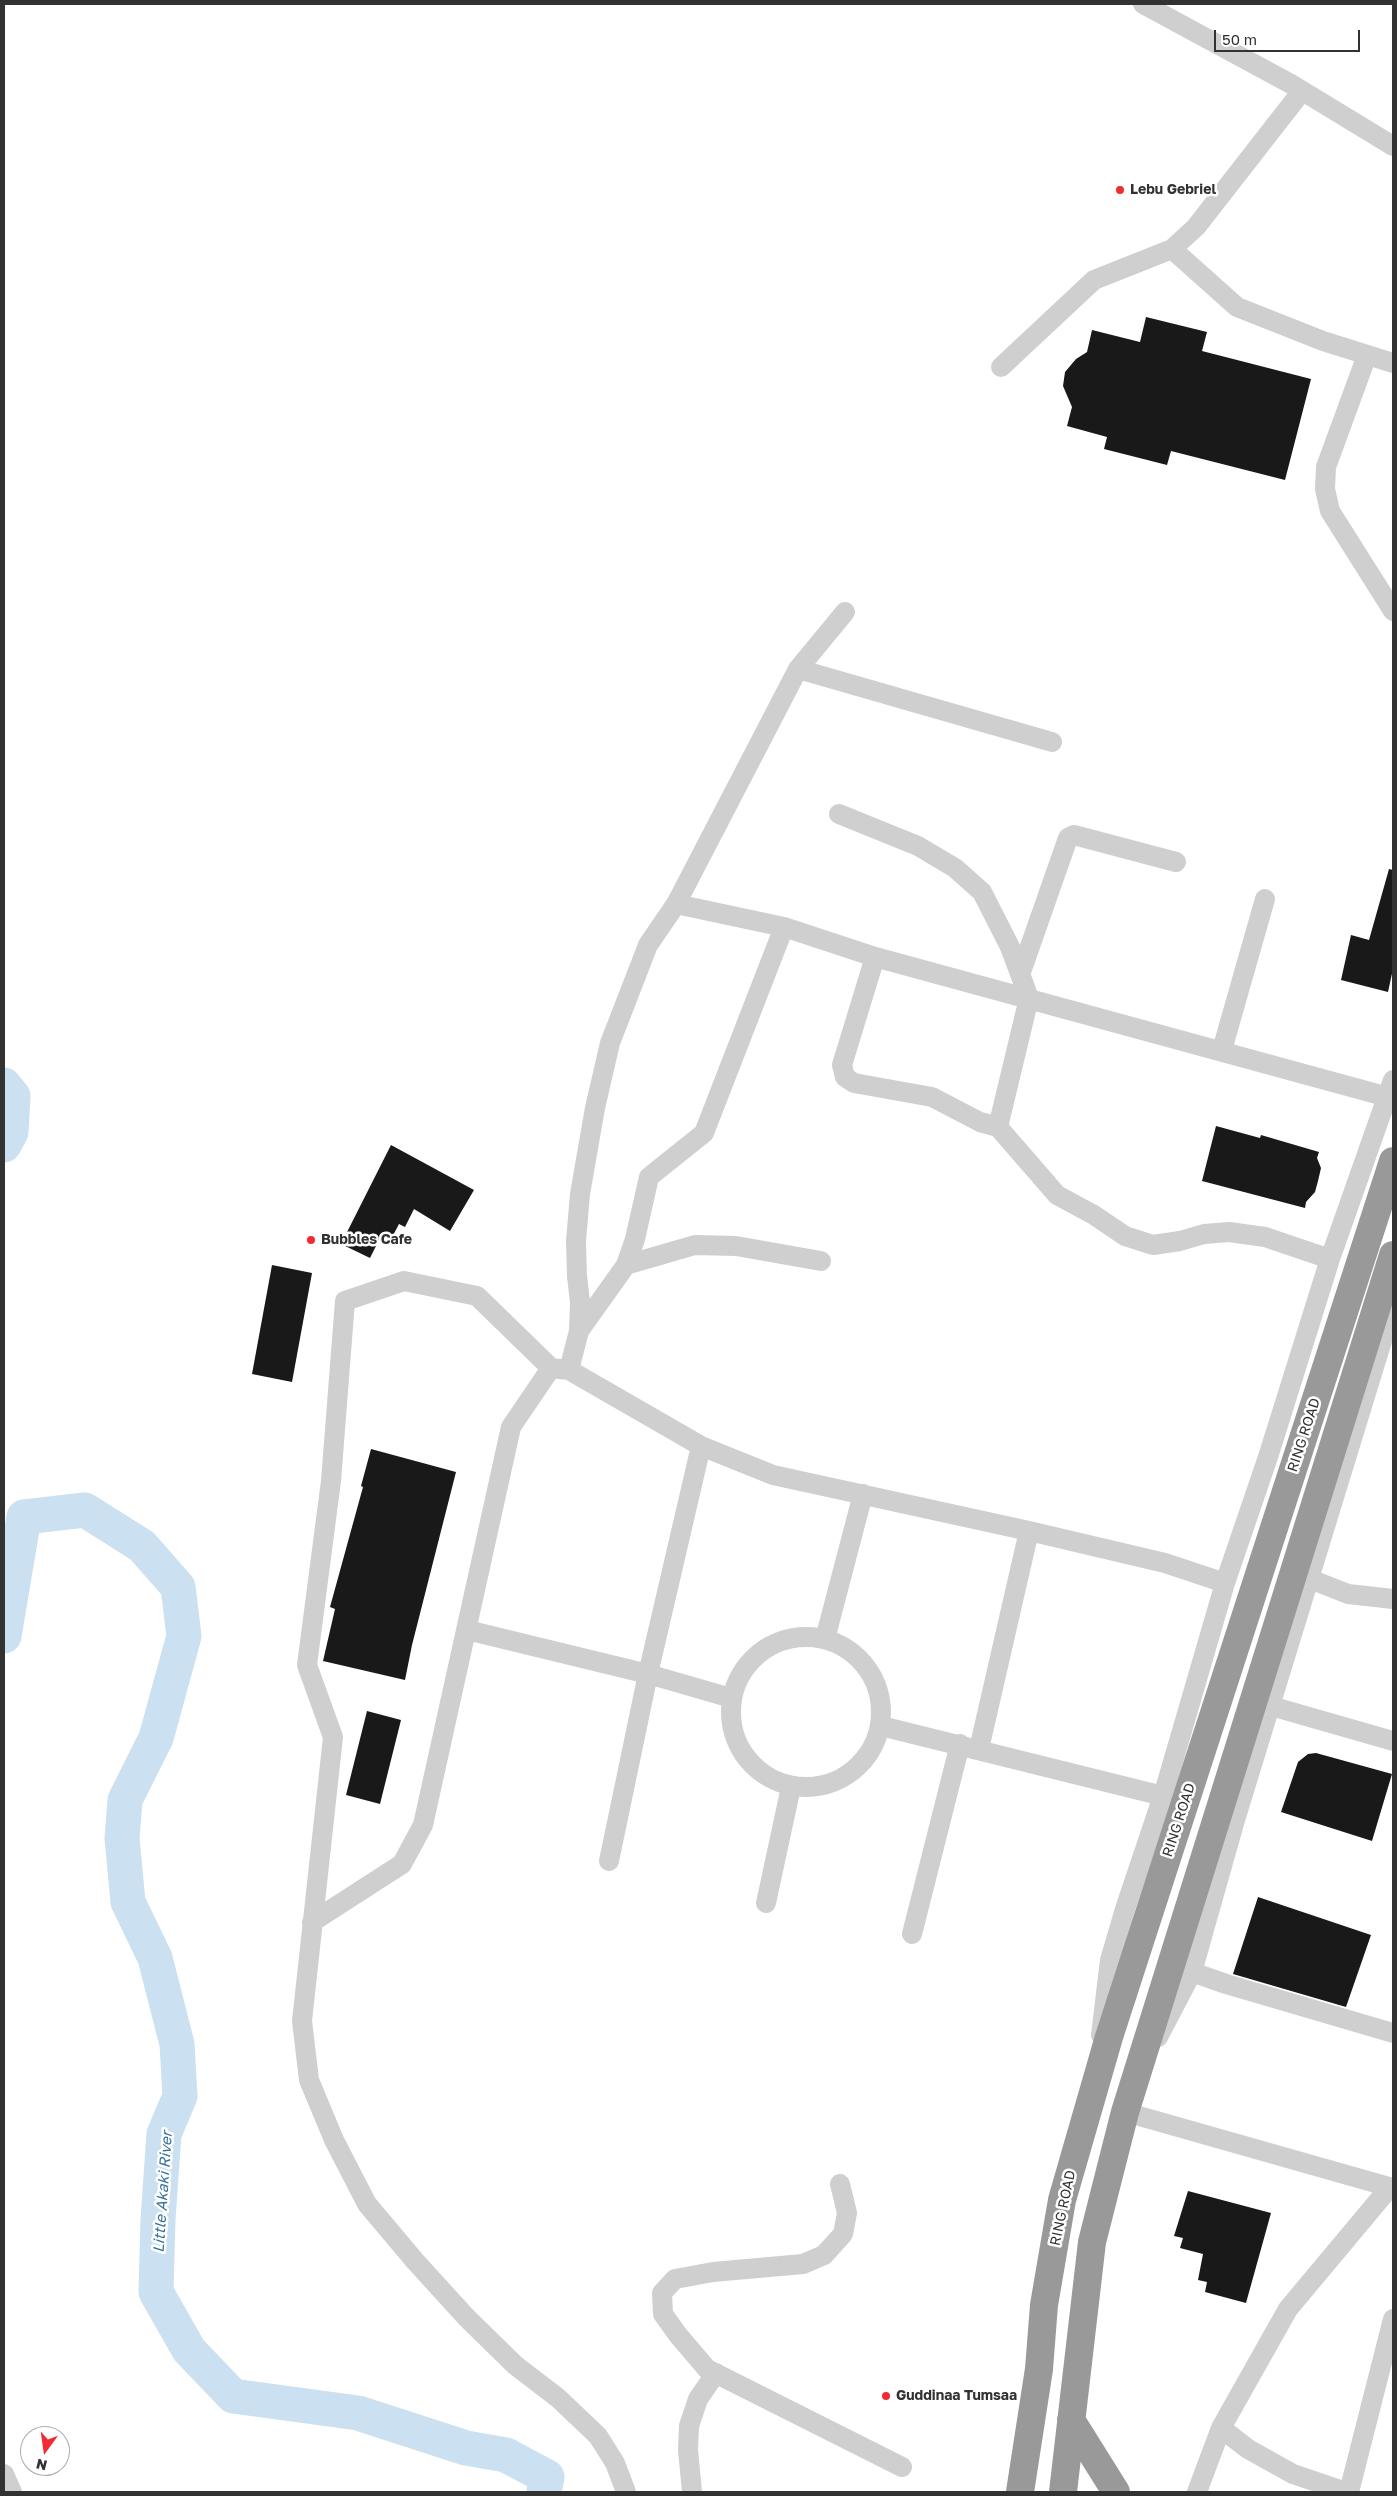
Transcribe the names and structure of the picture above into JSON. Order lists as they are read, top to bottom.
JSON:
{
  "streets": {
    "highway": ["RING ROAD"]
  },
  "water": ["Little Akaki River"],
  "places": ["Lebu Gebriel", "Bubbles Cafe", "Guddinaa Tumsaa"],
  "scale_bar": "50 m",
  "north": "bottom"
}
